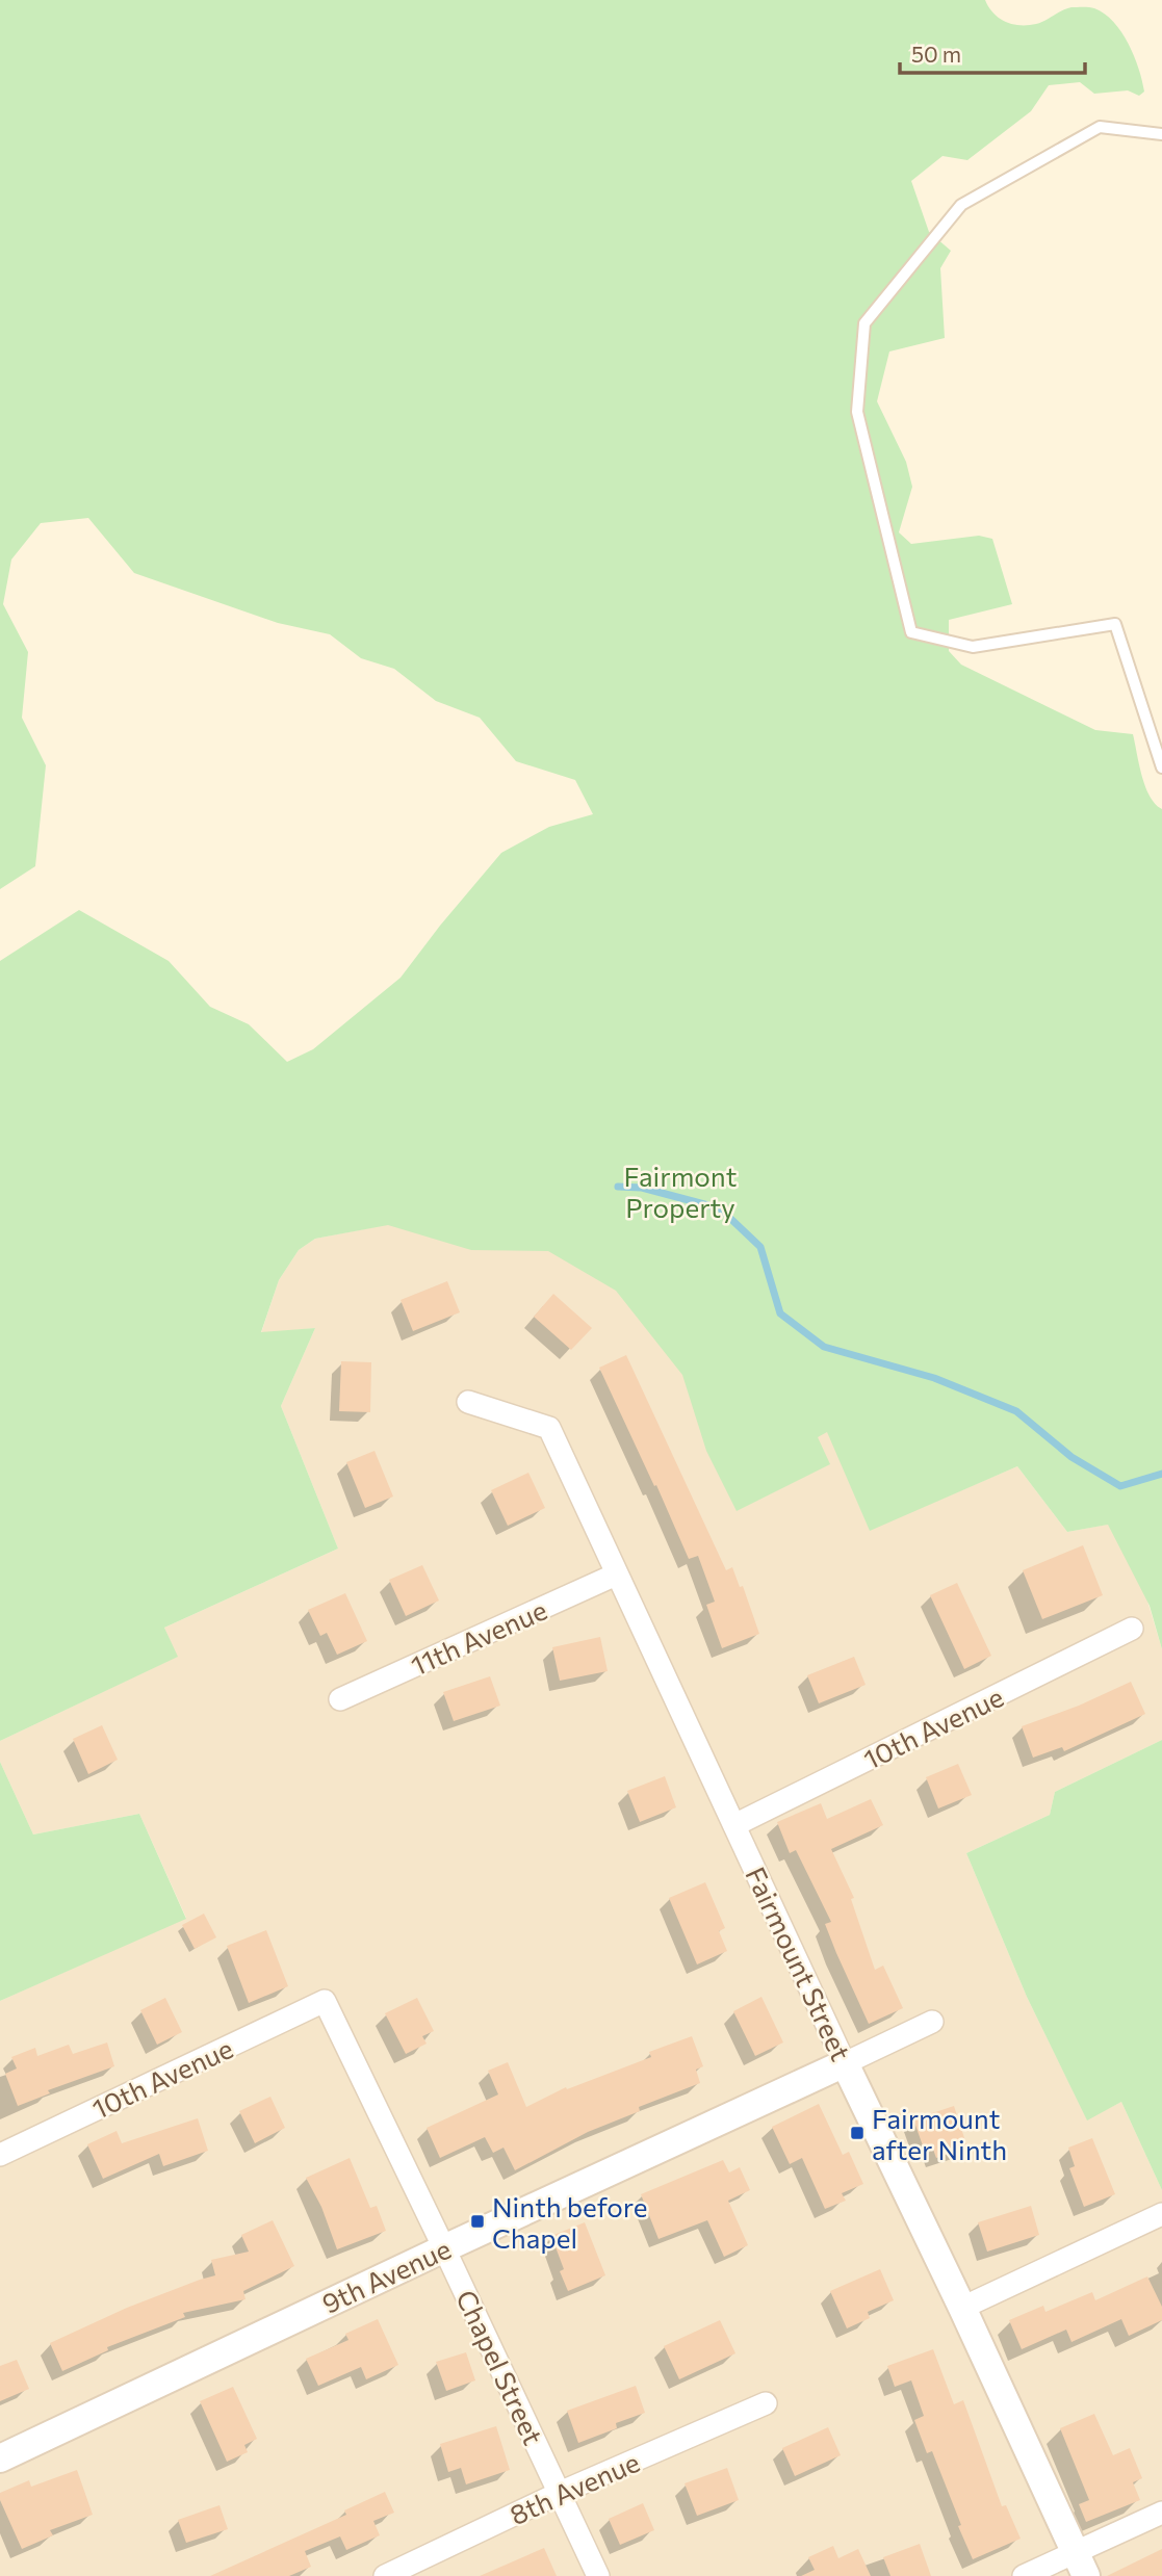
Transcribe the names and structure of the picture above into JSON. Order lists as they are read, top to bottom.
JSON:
{
  "streets": {
    "street": [
      "11th Avenue",
      "10th Avenue",
      "Fairmount Street",
      "9th Avenue",
      "Chapel Street",
      "8th Avenue"
    ]
  },
  "crossings": [
    ["11th Avenue", "Fairmount Street"],
    ["10th Avenue", "Fairmount Street"],
    ["10th Avenue", "Chapel Street"],
    ["Fairmount Street", "9th Avenue"],
    ["9th Avenue", "Chapel Street"],
    ["Chapel Street", "8th Avenue"]
  ],
  "parks": ["Fairmont Property"],
  "places": {
    "transit": ["Fairmount after Ninth", "Ninth before Chapel"]
  },
  "scale_bar": "50 m"
}
